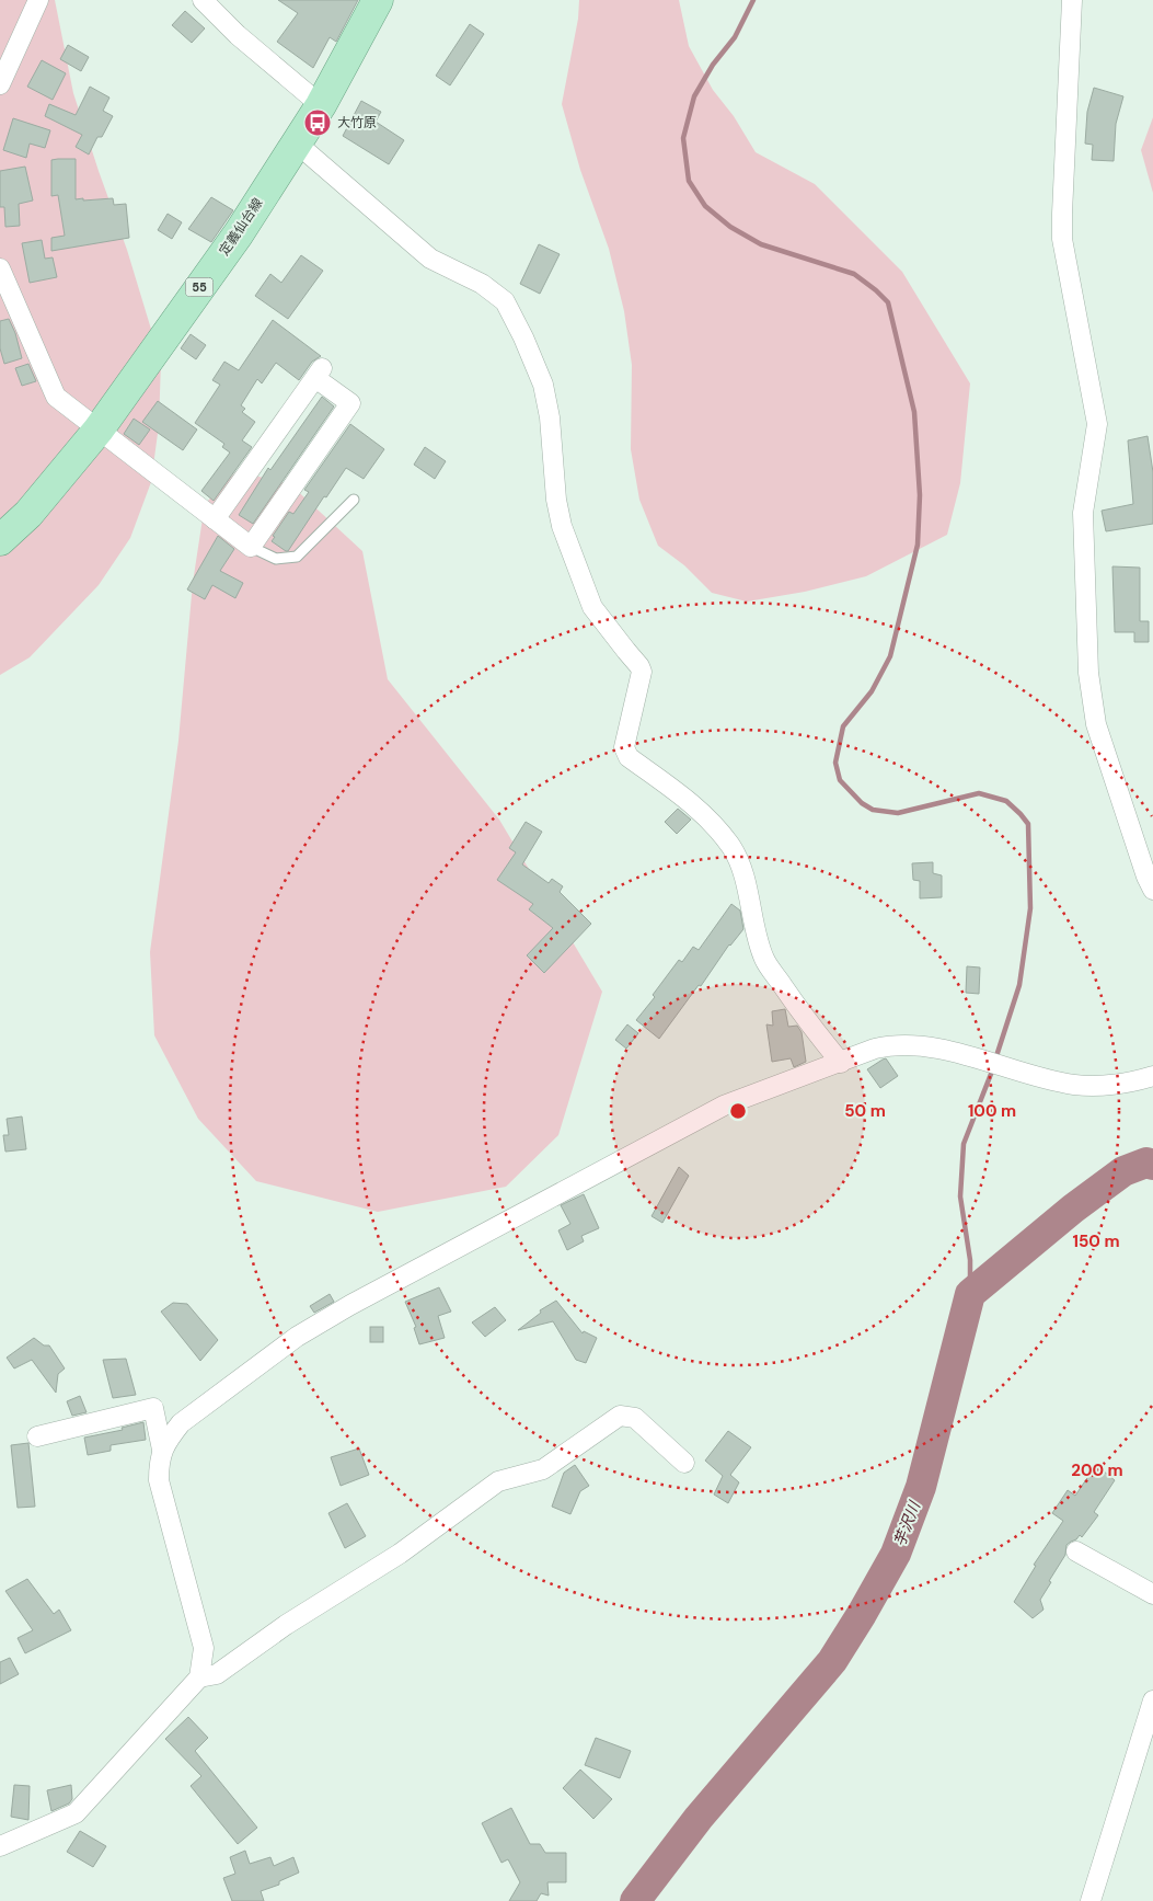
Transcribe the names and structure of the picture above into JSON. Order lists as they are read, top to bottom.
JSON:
{
  "streets": {
    "main road": ["定義仙台線", "55"]
  },
  "water": ["芋沢川"],
  "places": {
    "bus stop": ["大竹原"]
  },
  "rings": [
    "50 m",
    "100 m",
    "150 m",
    "200 m"
  ]
}
